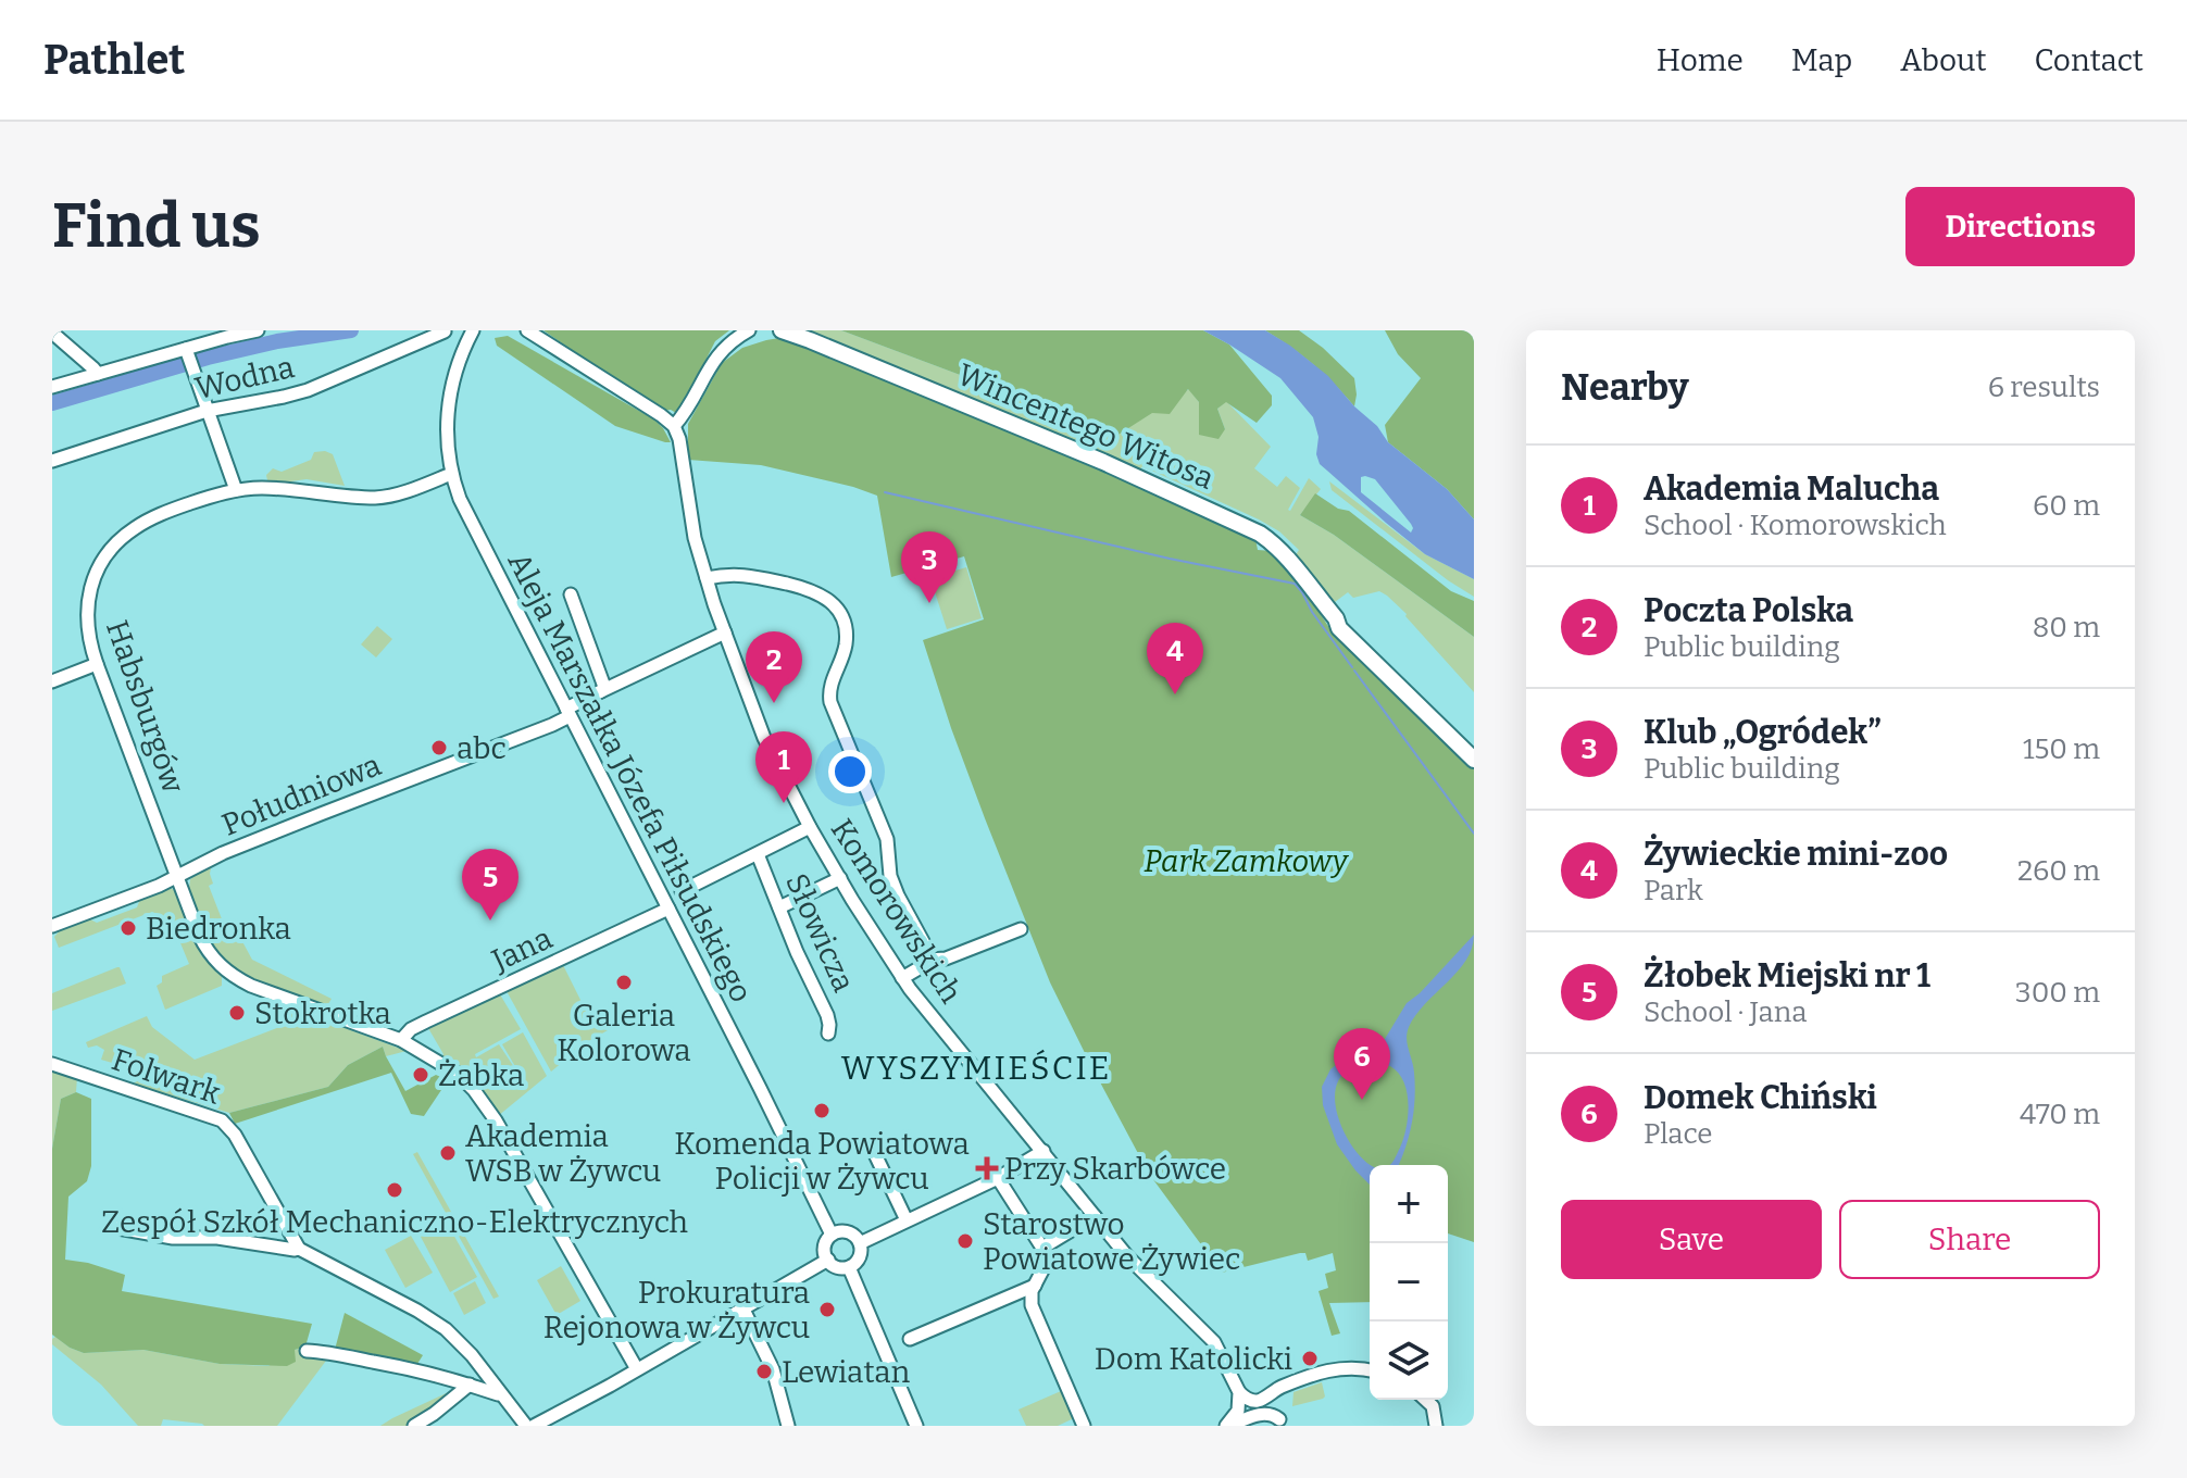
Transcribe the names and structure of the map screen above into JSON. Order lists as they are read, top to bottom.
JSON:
{
  "streets": {
    "main road": ["Wincentego Witosa"],
    "street": [
      "Wodna",
      "Habsburgów",
      "Aleja Marszałka Józefa Piłsudskiego",
      "Południowa",
      "Komorowskich",
      "Słowicza",
      "Jana",
      "Folwark"
    ]
  },
  "crossings": [
    ["Habsburgów", "Aleja Marszałka Józefa Piłsudskiego"],
    ["Habsburgów", "Południowa"],
    ["Habsburgów", "Jana"],
    ["Aleja Marszałka Józefa Piłsudskiego", "Południowa"],
    ["Aleja Marszałka Józefa Piłsudskiego", "Jana"],
    ["Południowa", "Komorowskich"]
  ],
  "districts": ["WYSZYMIEŚCIE"],
  "parks": ["Park Zamkowy"],
  "places": {
    "other": [
      "abc",
      "Biedronka",
      "Galeria Kolorowa",
      "Stokrotka",
      "Żabka",
      "Komenda Powiatowa Policji w Żywcu",
      "Akademia WSB w Żywcu",
      "Zespół Szkół Mechaniczno-Elektrycznych",
      "Starostwo Powiatowe Żywiec",
      "Prokuratura Rejonowa w Żywcu",
      "Dom Katolicki",
      "Lewiatan"
    ],
    "health": ["Przy Skarbówce"]
  },
  "page": {
    "header": "Pathlet",
    "nav": [
      "Home",
      "Map",
      "About",
      "Contact"
    ],
    "buttons": [
      "Directions",
      ["Save", "Share"]
    ],
    "title": "Find us",
    "heading": ["Nearby", "6 results"],
    "list": [
      {
        "mark": "1",
        "name": "Akademia Malucha",
        "note": "School · Komorowskich",
        "value": "60 m"
      },
      {
        "mark": "2",
        "name": "Poczta Polska",
        "note": "Public building",
        "value": "80 m"
      },
      {
        "mark": "3",
        "name": "Klub „Ogródek”",
        "note": "Public building",
        "value": "150 m"
      },
      {
        "mark": "4",
        "name": "Żywieckie mini-zoo",
        "note": "Park",
        "value": "260 m"
      },
      {
        "mark": "5",
        "name": "Żłobek Miejski nr 1",
        "note": "School · Jana",
        "value": "300 m"
      },
      {
        "mark": "6",
        "name": "Domek Chiński",
        "note": "Place",
        "value": "470 m"
      }
    ],
    "pins": [
      "3",
      "4",
      "2",
      "1",
      "5",
      "6"
    ],
    "map_buttons": ["+", "−"]
  }
}
